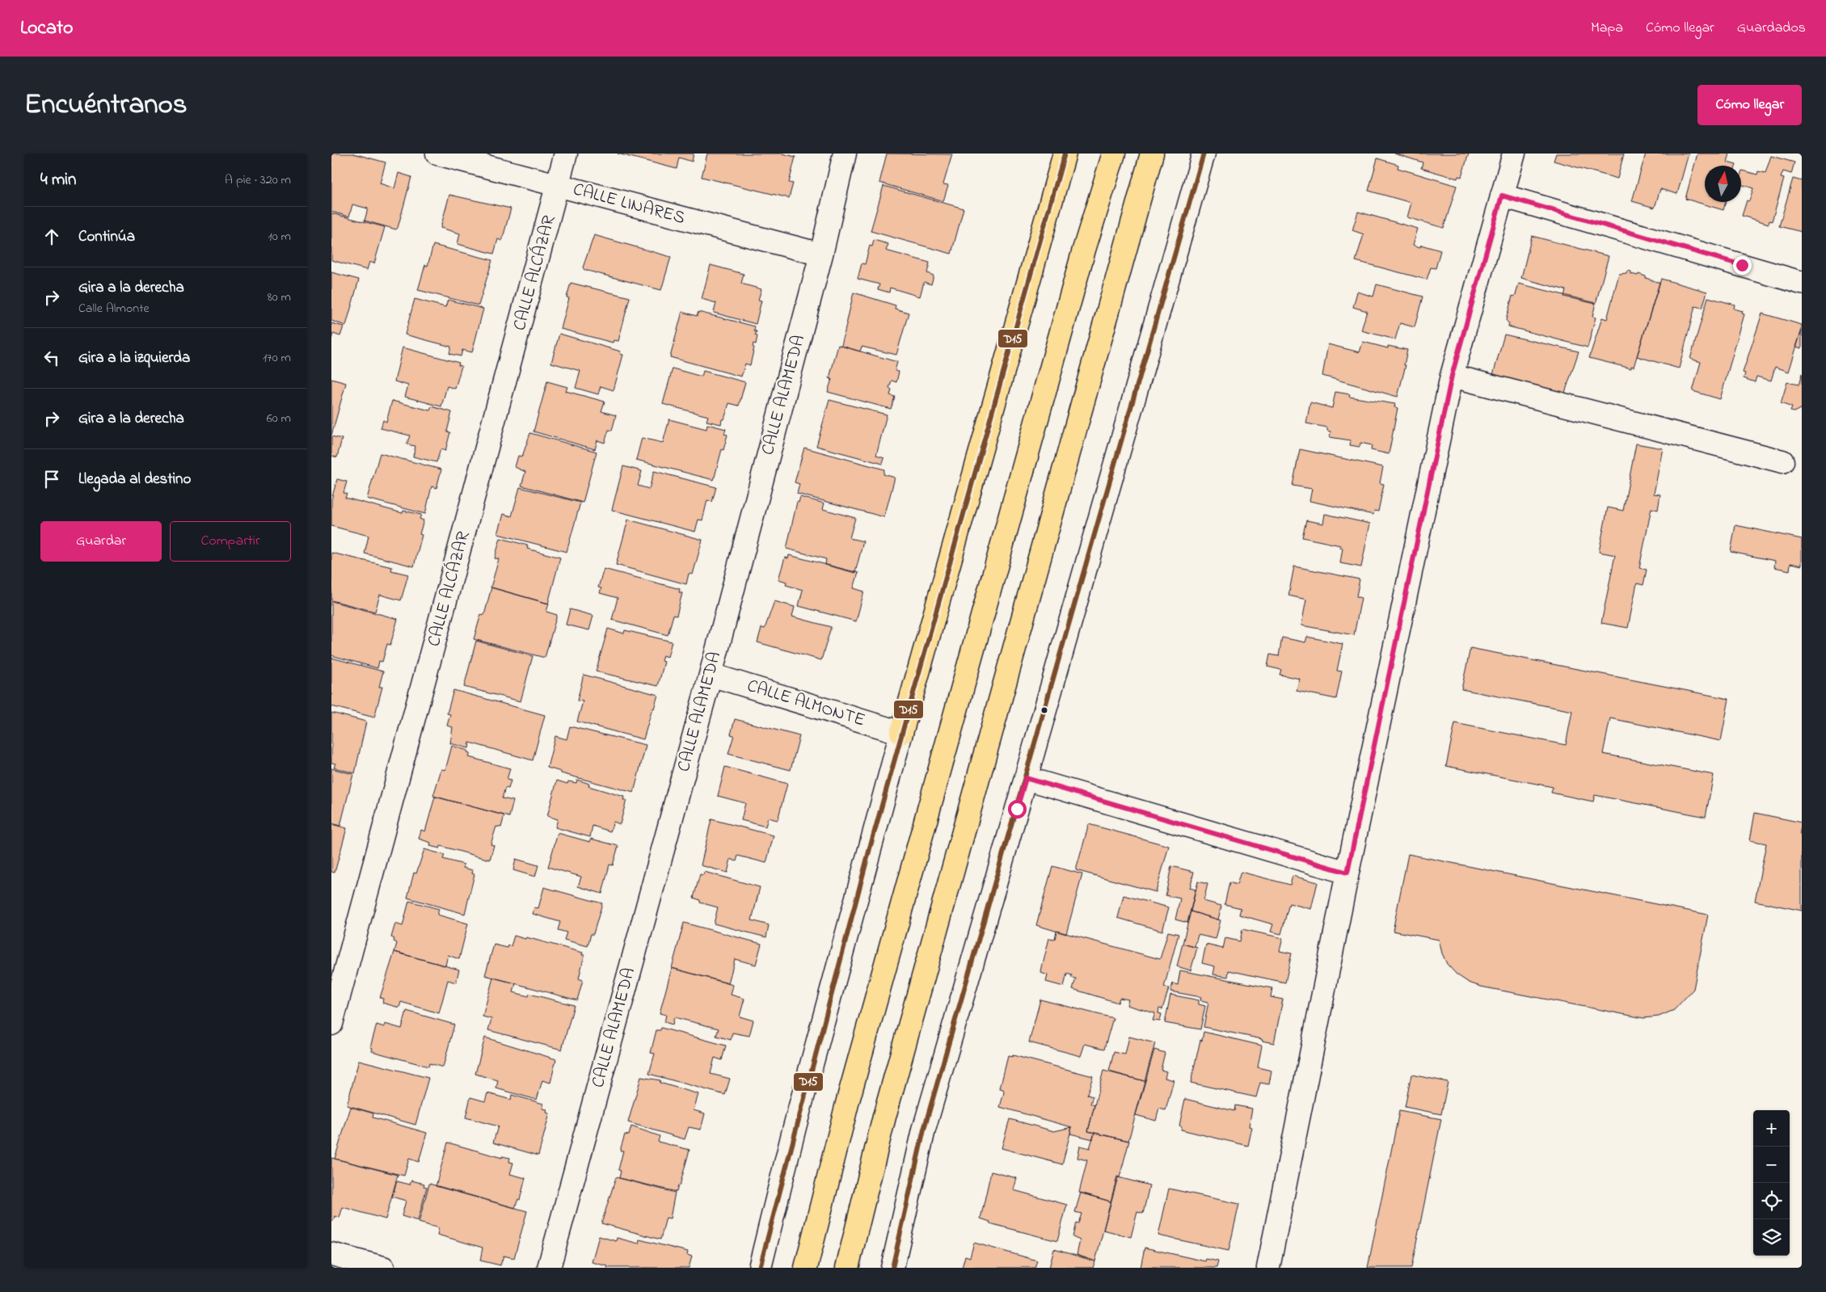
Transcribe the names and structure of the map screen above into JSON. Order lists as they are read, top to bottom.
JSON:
{
  "streets": {
    "street": [
      "CALLE LINARES",
      "CALLE ALCÁZAR",
      "CALLE ALAMEDA",
      "CALLE ALMONTE"
    ]
  },
  "crossings": [
    ["CALLE LINARES", "CALLE ALCÁZAR"],
    ["CALLE LINARES", "CALLE ALAMEDA"],
    ["CALLE ALAMEDA", "CALLE ALMONTE"]
  ],
  "lines": ["transit line D15"],
  "north": "top",
  "page": {
    "header": "Locato",
    "nav": ["Mapa", "Cómo llegar", "Guardados"],
    "title": "Encuéntranos",
    "buttons": [
      "Cómo llegar",
      ["Guardar", "Compartir"]
    ],
    "heading": ["4 min", "A pie · 320 m"],
    "list": [
      ["Continúa", "10 m"],
      ["Gira a la derecha", "Calle Almonte", "80 m"],
      ["Gira a la izquierda", "170 m"],
      ["Gira a la derecha", "60 m"],
      "Llegada al destino"
    ],
    "map_buttons": ["+", "−"]
  }
}
